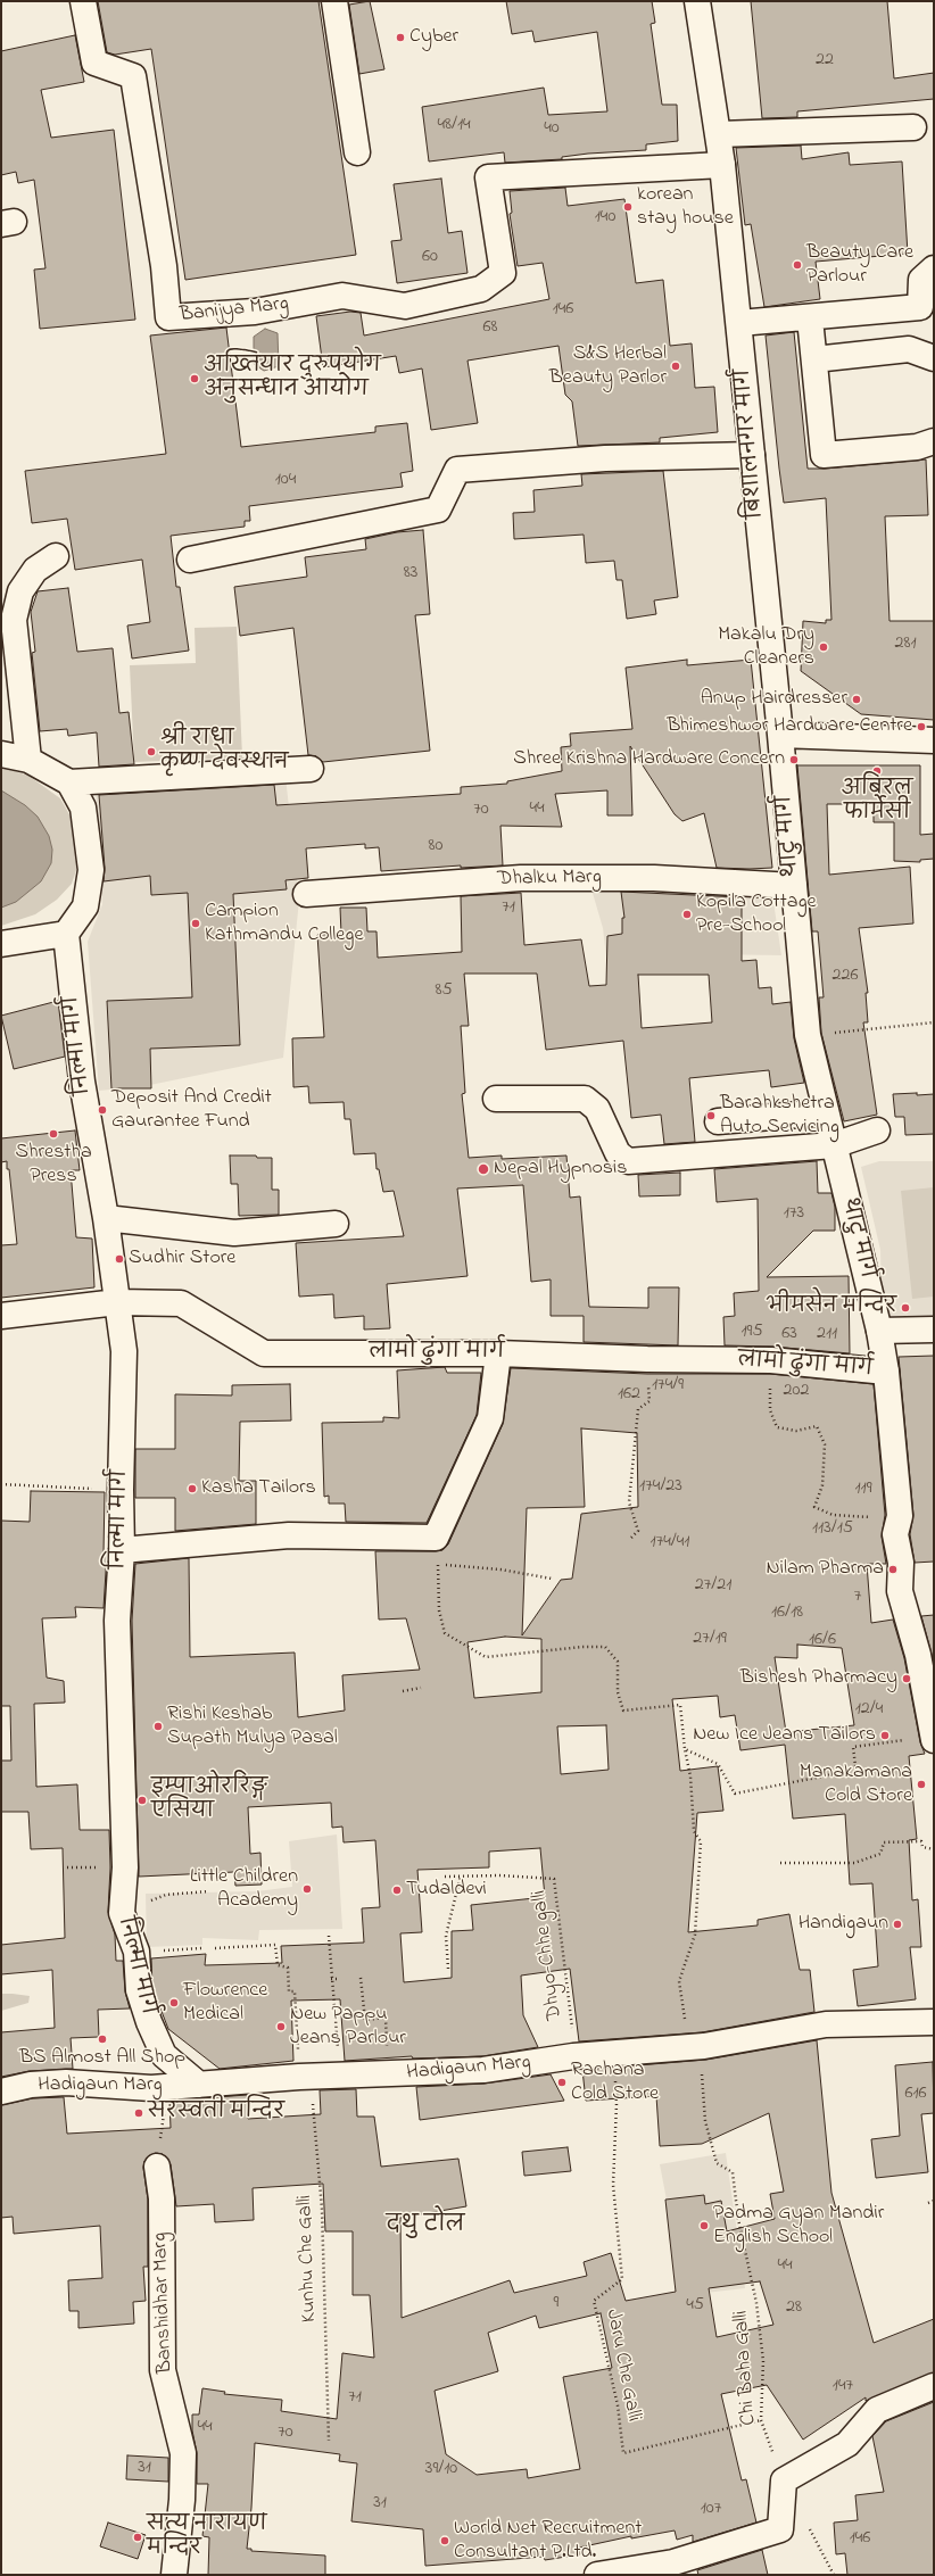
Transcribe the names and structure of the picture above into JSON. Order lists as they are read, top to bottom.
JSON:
{
  "streets": {
    "street": [
      "Banijya Marg",
      "बिशालनगर मार्ग",
      "थाटु मार्ग",
      "Dhalku Marg",
      "निल्मा मार्ग",
      "लामो ढुंगा मार्ग",
      "Hadigaun Marg",
      "Banshidhar Marg"
    ],
    "path": [
      "Dhyo-Chhe galli",
      "Kunhu Che Galli",
      "Jaru Che Galli",
      "Chi Baha Galli"
    ]
  },
  "crossings": [
    ["Banijya Marg", "बिशालनगर मार्ग"],
    ["बिशालनगर मार्ग", "थाटु मार्ग"],
    ["थाटु मार्ग", "Dhalku Marg"],
    ["थाटु मार्ग", "लामो ढुंगा मार्ग"],
    ["निल्मा मार्ग", "लामो ढुंगा मार्ग"],
    ["निल्मा मार्ग", "Hadigaun Marg"],
    ["Dhyo-Chhe galli", "Hadigaun Marg"],
    ["Hadigaun Marg", "Kunhu Che Galli"],
    ["Hadigaun Marg", "Jaru Che Galli"],
    ["Jaru Che Galli", "Chi Baha Galli"]
  ],
  "districts": ["दथु टोल"],
  "places": [
    "Cyber",
    "korean stay house",
    "Beauty Care Parlour",
    "S&S Herbal Beauty Parlor",
    "अख्तियार दुरुपयोग अनुसन्धान आयोग",
    "Makalu Dry Cleaners",
    "Anup Hairdresser",
    "Bhimeshwor Hardware Centre",
    "श्री राधा कृष्ण देवस्थान",
    "Shree Krishna Hardware Concern",
    "अबिरल फार्मेसी",
    "Kopila Cottage Pre-School",
    "Campion Kathmandu College",
    "Deposit And Credit Gaurantee Fund",
    "Barahkshetra Auto Servicing",
    "Shrestha Press",
    "Nepal Hypnosis",
    "Sudhir Store",
    "भीमसेन मन्दिर",
    "Kasha Tailors",
    "Nilam Pharma",
    "Bishesh Pharmacy",
    "Rishi Keshab Supath Mulya Pasal",
    "New Ice Jeans Tailors",
    "Manakamana Cold Store",
    "इम्पाओररिङ्ग एसिया",
    "Little Children Academy",
    "Tudaldevi",
    "Handigaun",
    "Flowrence Medical",
    "New Pappu Jeans Parlour",
    "BS Almost All Shop",
    "Rachana Cold Store",
    "सरस्वती मन्दिर",
    "Padma Gyan Mandir English School",
    "सत्य नारायण मन्दिर",
    "World Net Recruitment Consultant P.Ltd."
  ],
  "house_numbers": [
    "22",
    "48/14",
    "40",
    "140",
    "60",
    "146",
    "68",
    "104",
    "83",
    "281",
    "44",
    "70",
    "80",
    "71",
    "226",
    "85",
    "173",
    "195",
    "63",
    "211",
    "174/9",
    "202",
    "162",
    "174/23",
    "119",
    "113/15",
    "174/41",
    "27/21",
    "7",
    "16/18",
    "27/19",
    "16/6",
    "12/4",
    "616",
    "44",
    "9",
    "45",
    "28",
    "147",
    "71",
    "44",
    "70",
    "31",
    "39/10",
    "31",
    "107",
    "146"
  ]
}
